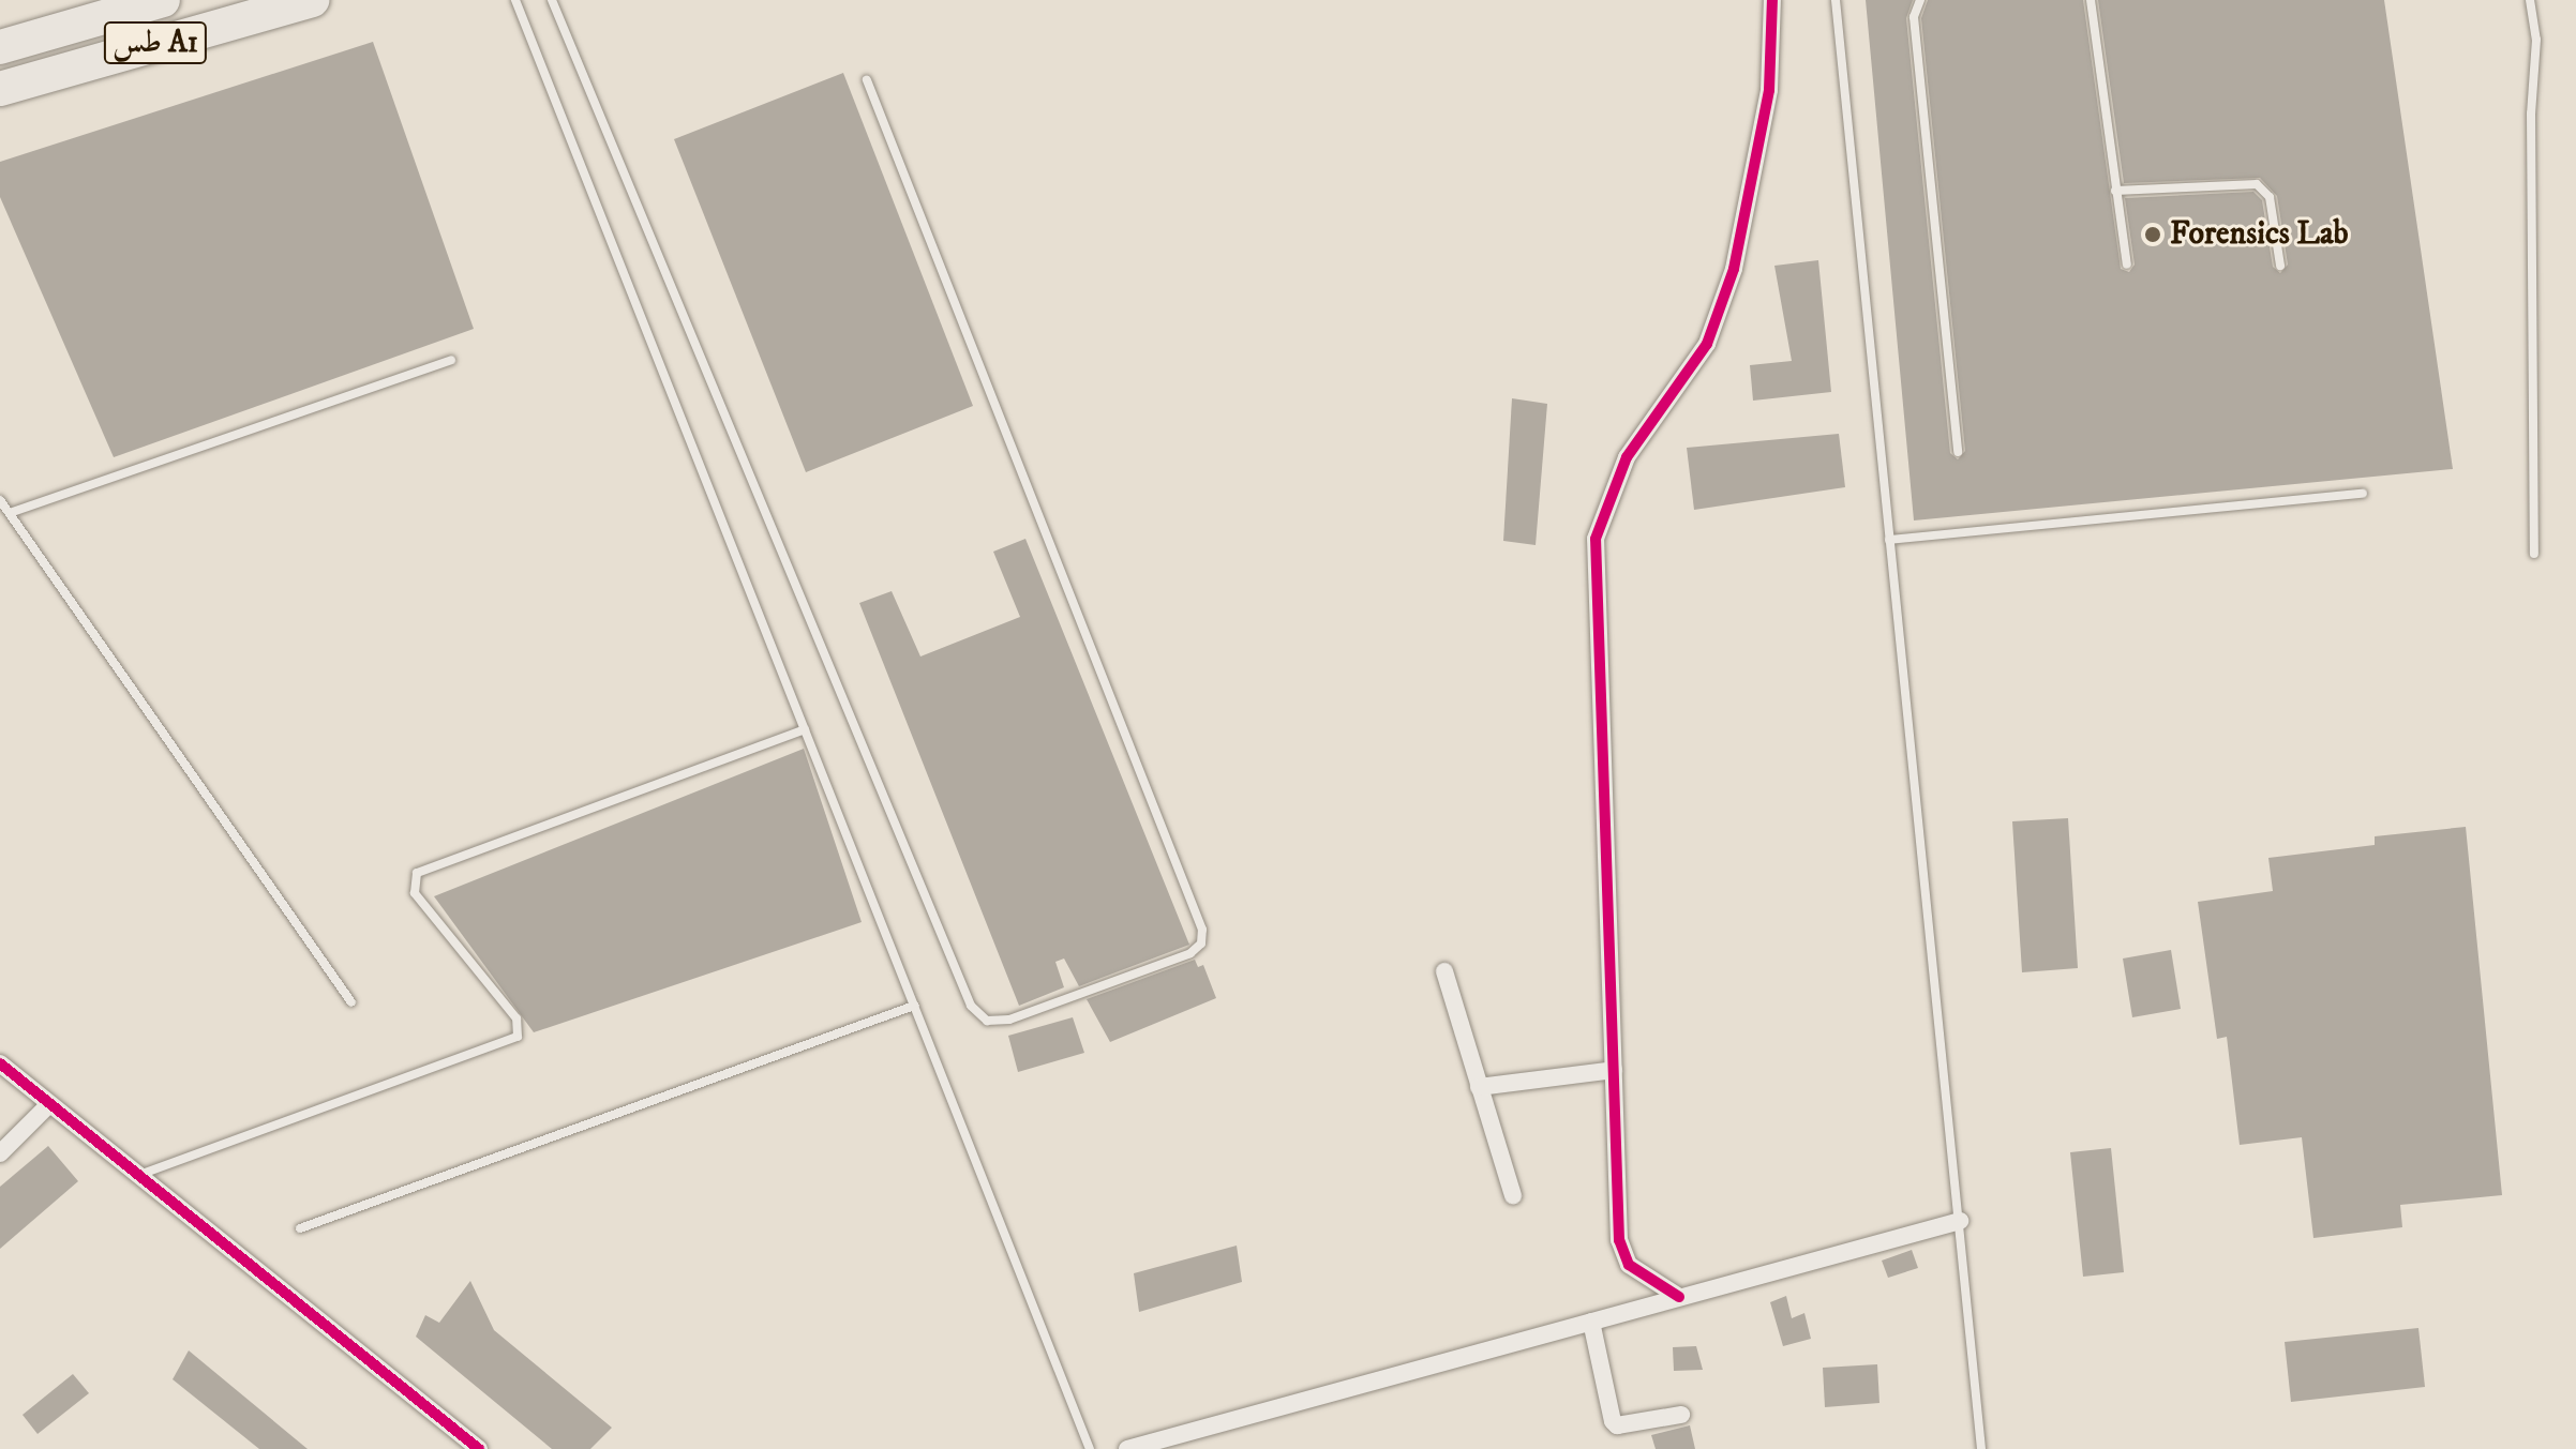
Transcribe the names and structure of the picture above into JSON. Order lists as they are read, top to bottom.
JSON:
{
  "streets": {
    "highway": ["طس A1"]
  },
  "places": ["Forensics Lab"]
}
